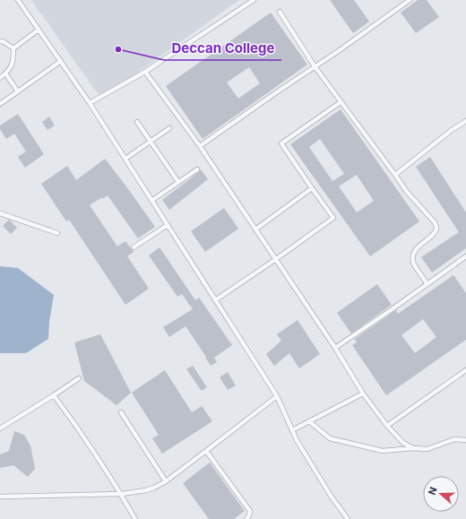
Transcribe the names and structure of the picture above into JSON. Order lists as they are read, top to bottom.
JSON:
{
  "places": ["Deccan College"],
  "north": "left"
}
